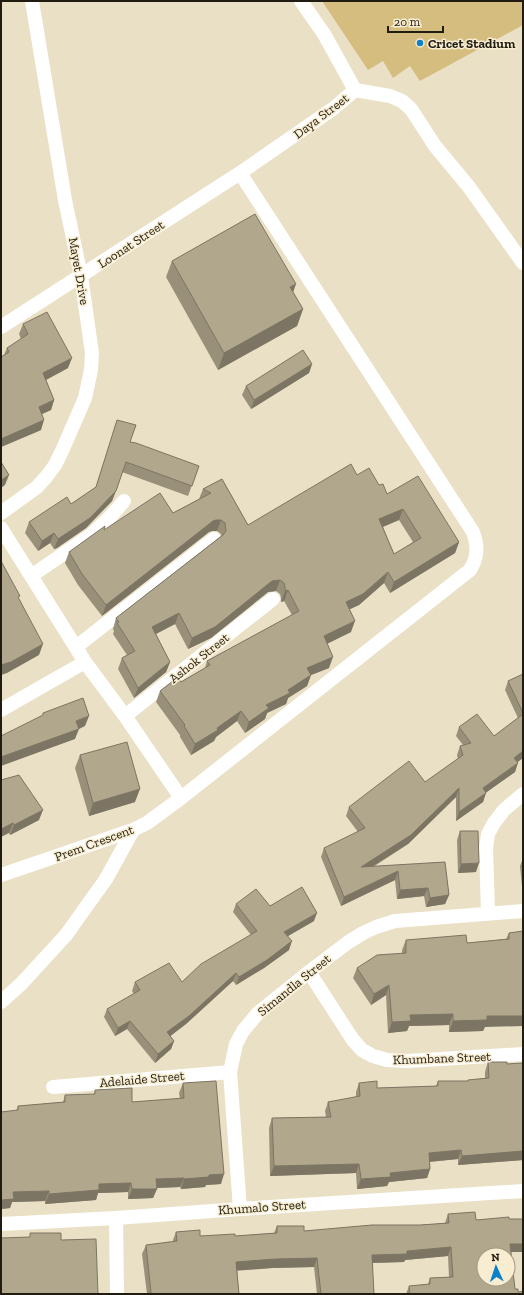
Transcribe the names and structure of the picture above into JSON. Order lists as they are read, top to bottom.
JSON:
{
  "streets": {
    "street": [
      "Daya Street",
      "Loonat Street",
      "Mayet Drive",
      "Ashok Street",
      "Prem Crescent",
      "Simandla Street",
      "Khumbane Street",
      "Adelaide Street",
      "Khumalo Street"
    ]
  },
  "crossings": [
    ["Daya Street", "Loonat Street"],
    ["Daya Street", "Prem Crescent"],
    ["Loonat Street", "Mayet Drive"],
    ["Loonat Street", "Prem Crescent"],
    ["Simandla Street", "Khumbane Street"],
    ["Simandla Street", "Adelaide Street"],
    ["Simandla Street", "Khumalo Street"]
  ],
  "places": ["Cricet Stadium"],
  "scale_bar": "20 m",
  "north": "top"
}
